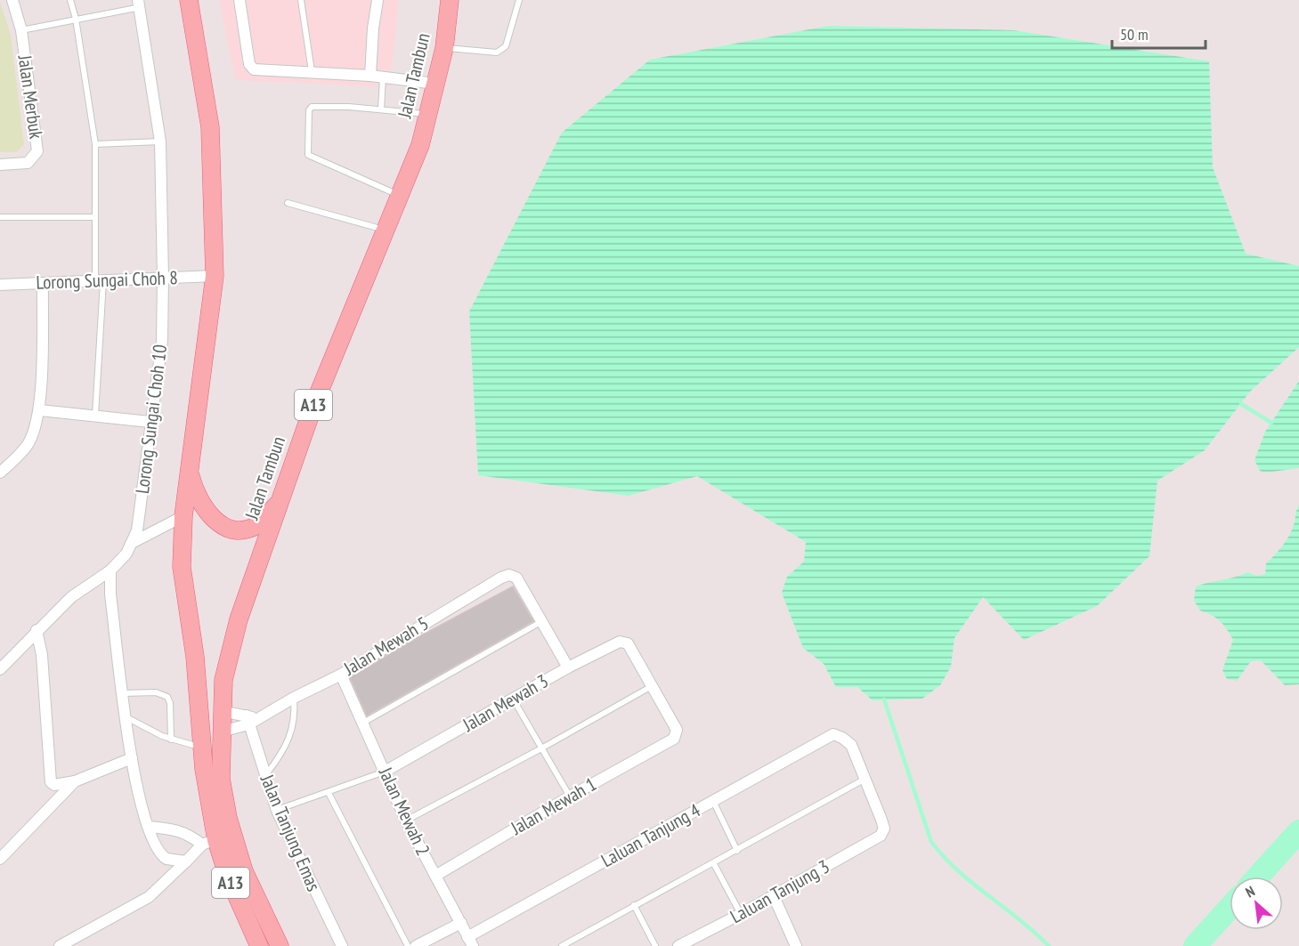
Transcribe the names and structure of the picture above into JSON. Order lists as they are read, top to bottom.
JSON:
{
  "streets": {
    "main road": ["Jalan Tambun", "A13"],
    "street": [
      "Jalan Merbuk",
      "Lorong Sungai Choh 8",
      "Lorong Sungai Choh 10",
      "Jalan Mewah 5",
      "Jalan Mewah 3",
      "Jalan Mewah 1",
      "Jalan Mewah 2",
      "Jalan Tanjung Emas",
      "Laluan Tanjung 4",
      "Laluan Tanjung 3"
    ]
  },
  "crossings": [
    ["Jalan Tambun", "Jalan Mewah 5"],
    ["Lorong Sungai Choh 8", "A13"],
    ["Lorong Sungai Choh 8", "Lorong Sungai Choh 10"],
    ["Jalan Mewah 5", "Jalan Mewah 2"],
    ["Jalan Mewah 5", "Jalan Tanjung Emas"],
    ["Jalan Mewah 3", "Jalan Mewah 1"],
    ["Jalan Mewah 3", "Jalan Mewah 2"],
    ["Jalan Mewah 1", "Jalan Mewah 2"],
    ["Jalan Mewah 2", "Laluan Tanjung 4"],
    ["Laluan Tanjung 4", "Laluan Tanjung 3"]
  ],
  "scale_bar": "50 m",
  "north": "top left"
}
